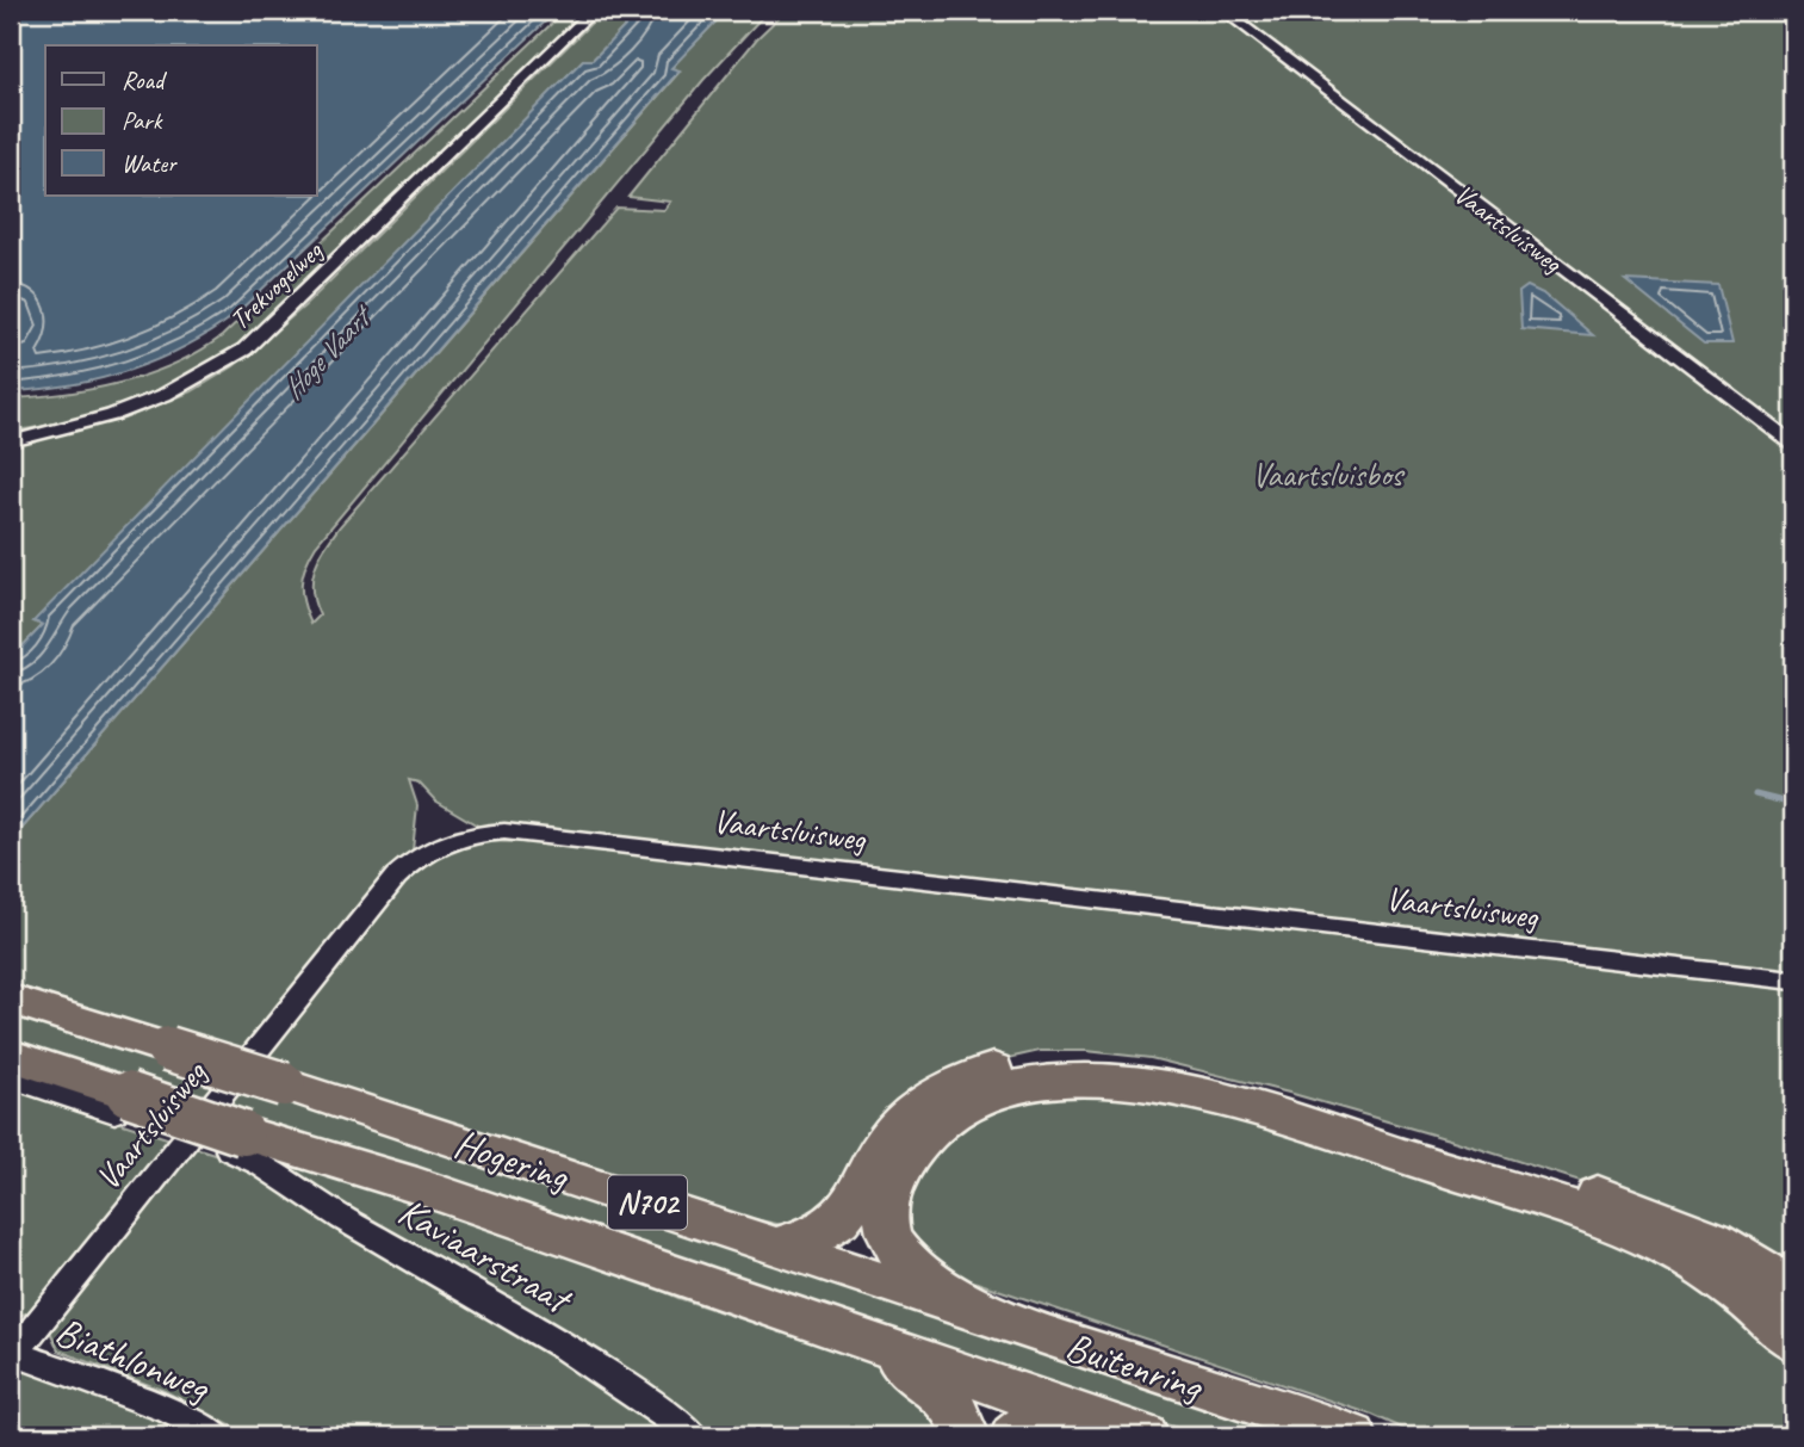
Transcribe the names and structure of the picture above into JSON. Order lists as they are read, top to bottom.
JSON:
{
  "streets": {
    "highway": ["Hogering", "N702", "Buitenring"],
    "street": [
      "Vaartsluisweg",
      "Trekvogelweg",
      "Kaviaarstraat",
      "Biathlonweg"
    ]
  },
  "crossings": [
    ["Vaartsluisweg", "Biathlonweg"],
    ["Hogering", "Kaviaarstraat"],
    ["Hogering", "Buitenring"]
  ],
  "water": ["Hoge Vaart"],
  "parks": ["Vaartsluisbos"],
  "legend": ["Road", "Park", "Water"]
}
